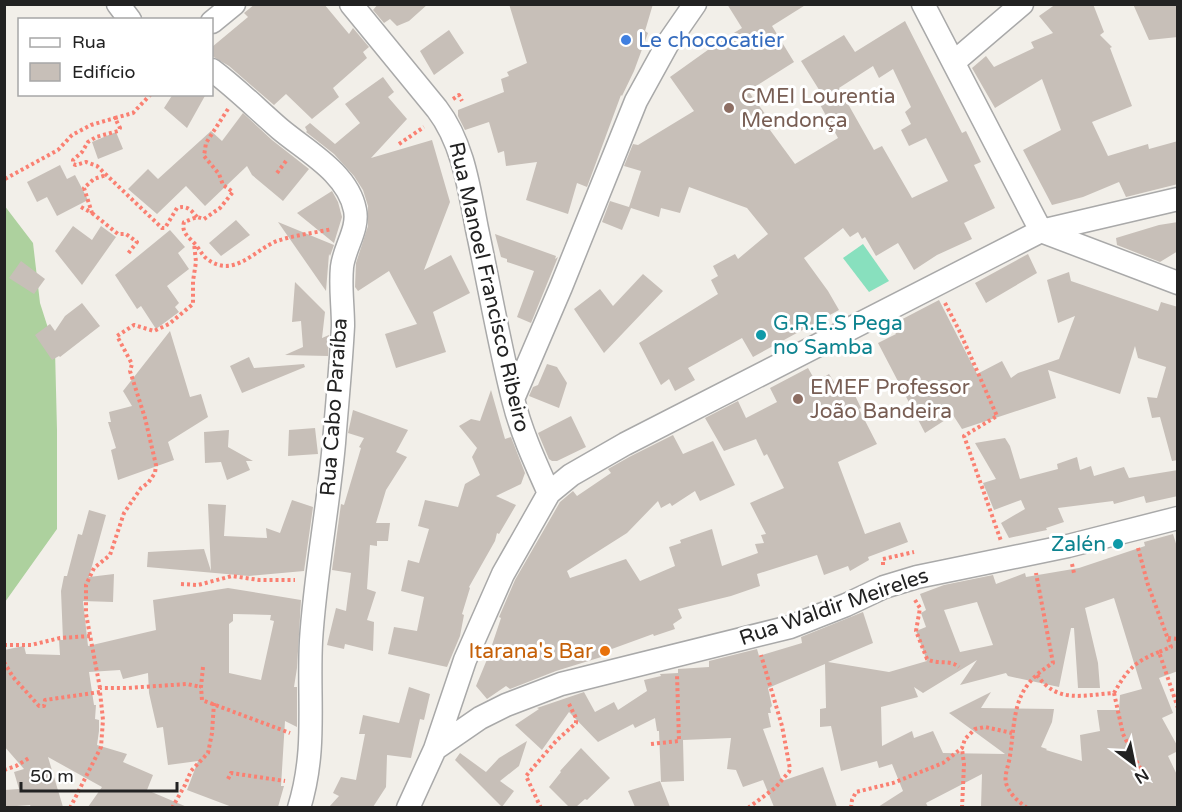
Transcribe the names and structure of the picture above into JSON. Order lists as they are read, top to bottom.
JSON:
{
  "streets": {
    "street": ["Rua Manoel Francisco Ribeiro", "Rua Cabo Paraíba", "Rua Waldir Meireles"]
  },
  "places": [
    "Le chococatier",
    "CMEI Lourentia Mendonça",
    "G.R.E.S Pega no Samba",
    "EMEF Professor João Bandeira",
    "Zalén",
    "Itarana's Bar"
  ],
  "legend": ["Rua", "Edifício"],
  "scale_bar": "50 m",
  "north": "bottom right"
}
